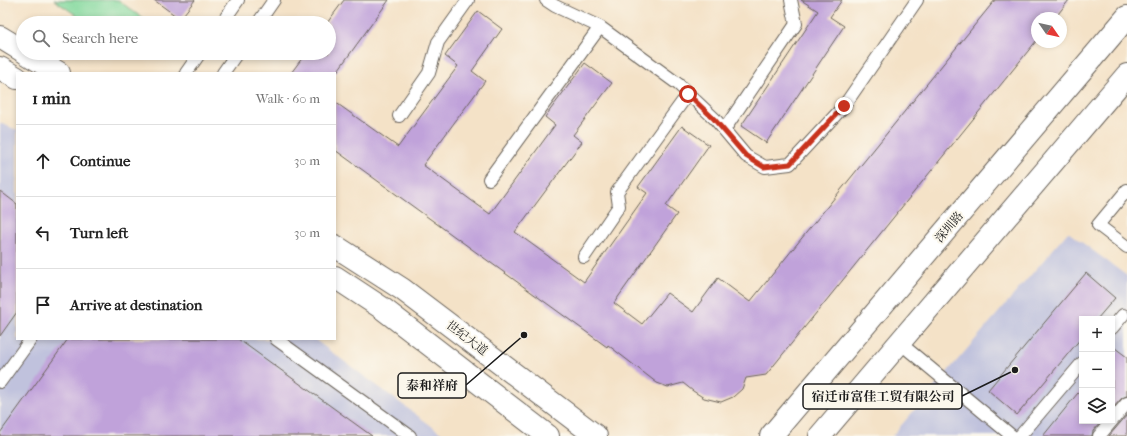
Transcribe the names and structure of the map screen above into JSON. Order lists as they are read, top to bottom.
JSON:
{
  "streets": {
    "street": ["深圳路", "世纪大道"]
  },
  "places": ["泰和祥府", "宿迁市富佳工贸有限公司"],
  "north": "bottom right",
  "page": {
    "search": "Search here",
    "heading": ["1 min", "Walk · 60 m"],
    "list": [
      ["Continue", "30 m"],
      ["Turn left", "30 m"],
      "Arrive at destination"
    ],
    "map_buttons": ["+", "−"]
  }
}
